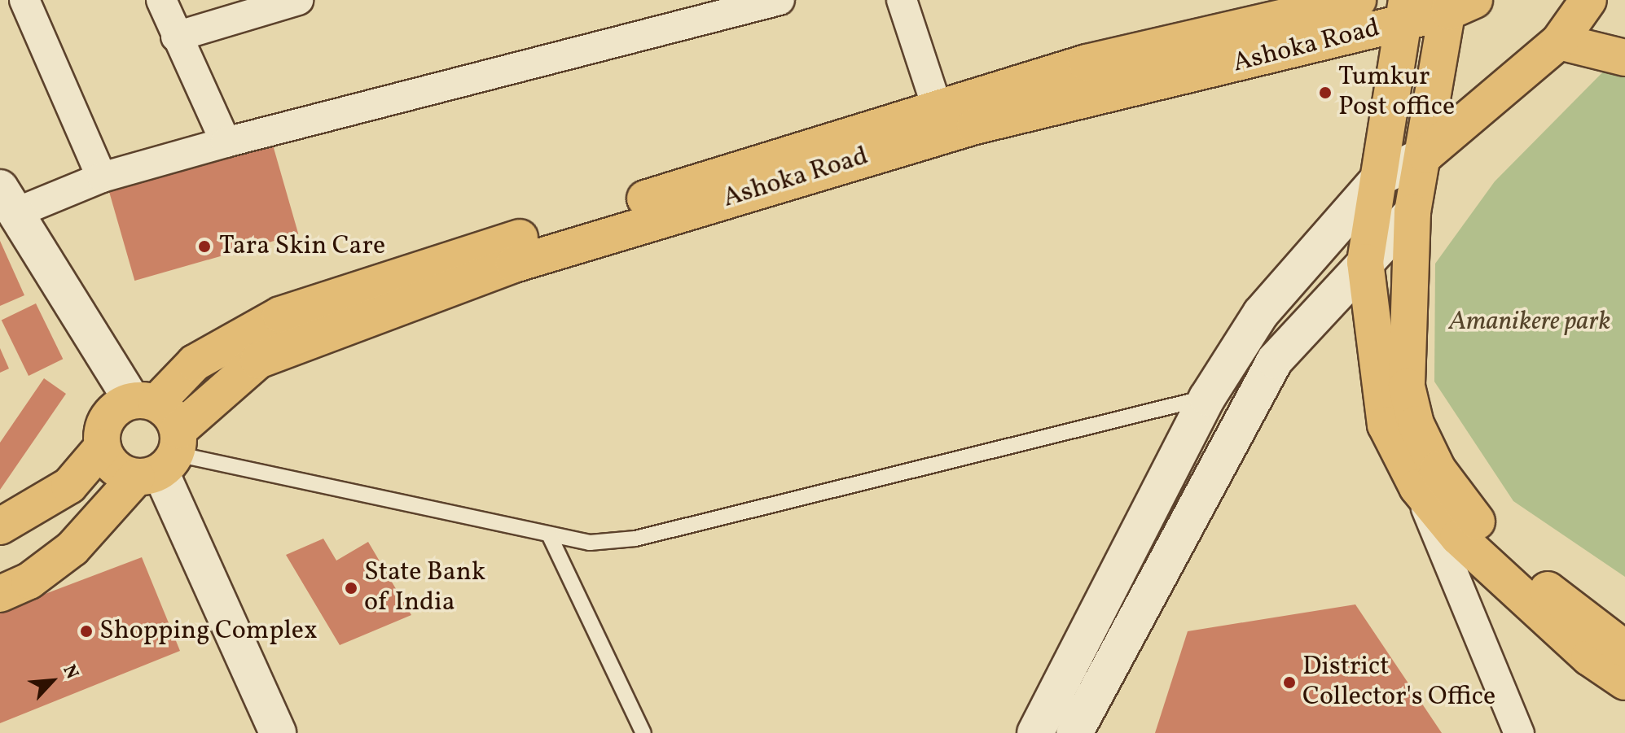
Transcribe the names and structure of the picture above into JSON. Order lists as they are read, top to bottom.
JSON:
{
  "streets": {
    "main road": ["Ashoka Road"]
  },
  "parks": ["Amanikere park"],
  "places": [
    "Tumkur Post office",
    "Tara Skin Care",
    "State Bank of India",
    "Shopping Complex",
    "District Collector's Office"
  ],
  "north": "top right"
}
